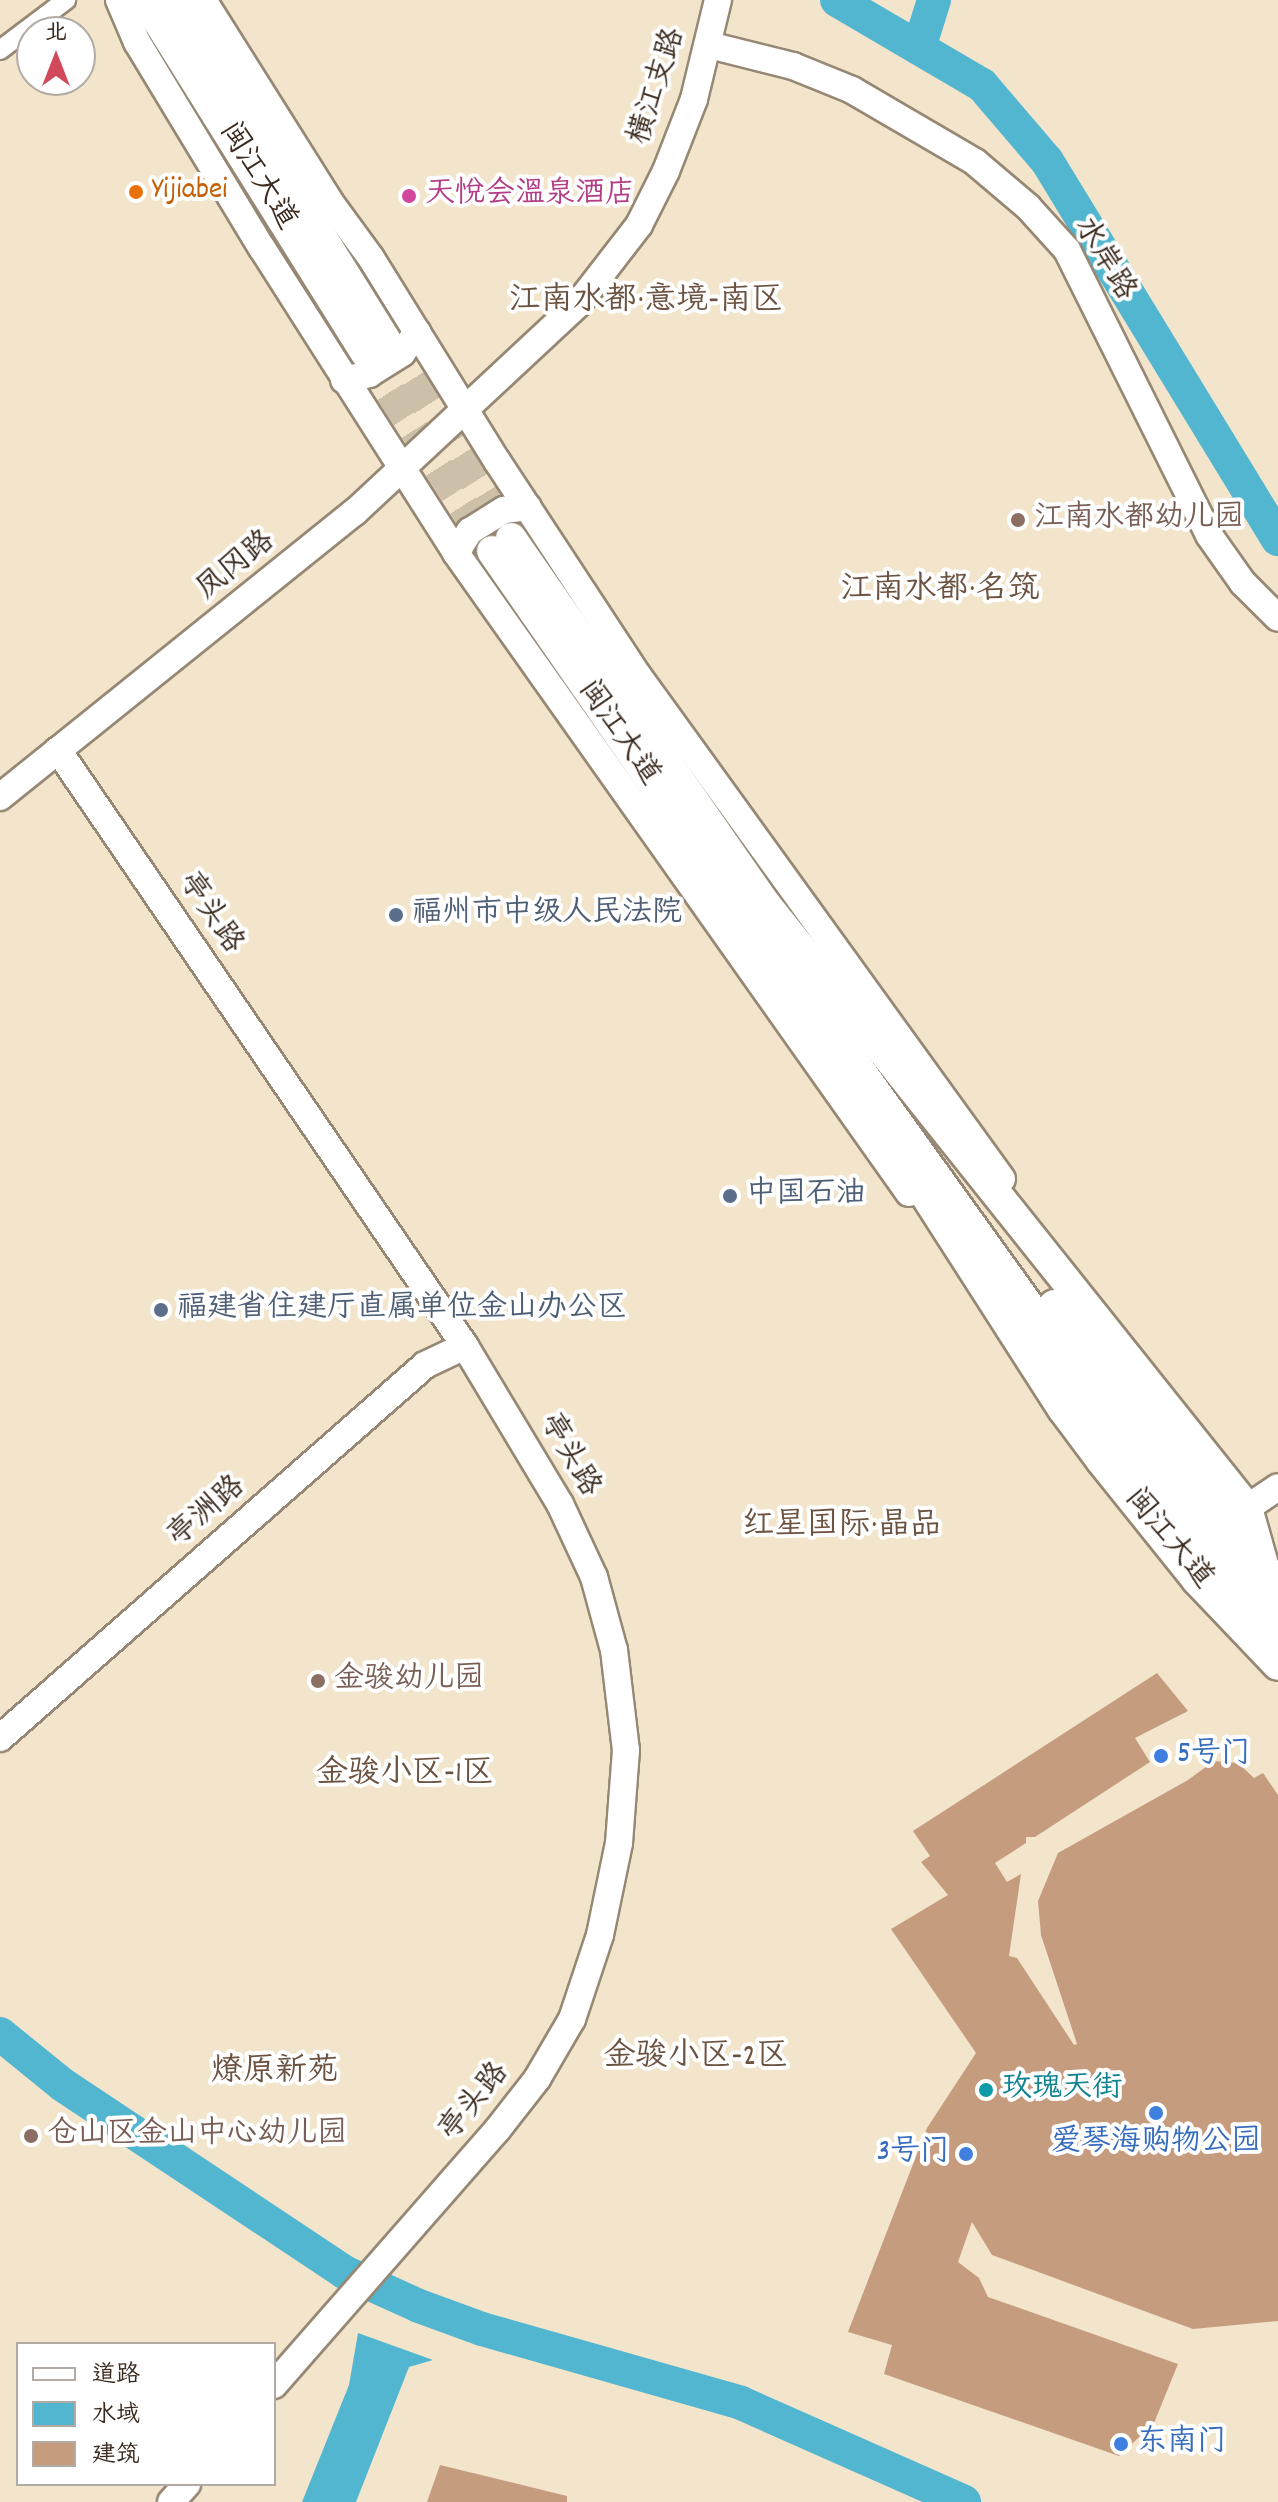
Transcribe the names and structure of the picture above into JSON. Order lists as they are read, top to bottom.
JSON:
{
  "streets": {
    "main road": [
      "横江支路",
      "闽江大道",
      "水岸路",
      "凤冈路",
      "亭头路",
      "亭洲路"
    ]
  },
  "crossings": [
    ["横江支路", "水岸路"],
    ["横江支路", "凤冈路"],
    ["凤冈路", "亭头路"],
    ["亭头路", "亭洲路"]
  ],
  "districts": [
    "江南水都·意境-南区",
    "江南水都·名筑",
    "红星国际·晶品",
    "金骏小区-1区",
    "金骏小区-2区",
    "燎原新苑"
  ],
  "places": [
    "Yijiabei",
    "天悦会温泉酒店",
    "江南水都幼儿园",
    "福州市中级人民法院",
    "中国石油",
    "福建省住建厅直属单位金山办公区",
    "金骏幼儿园",
    "5号门",
    "玫瑰天街",
    "爱琴海购物公园",
    "仓山区金山中心幼儿园",
    "3号门",
    "东南门"
  ],
  "legend": ["道路", "水域", "建筑"],
  "north": "top"
}
